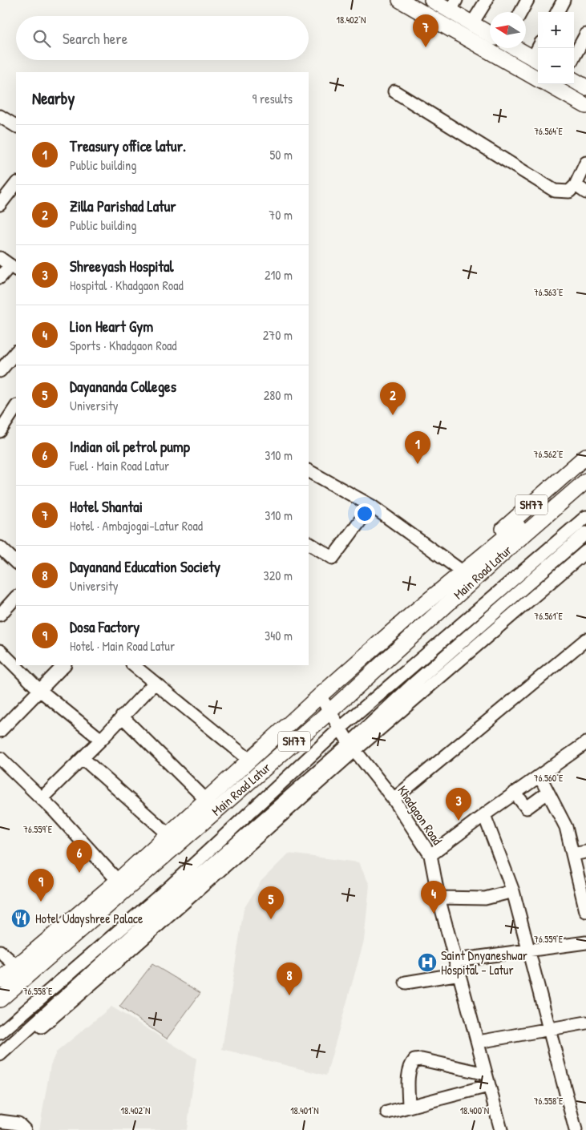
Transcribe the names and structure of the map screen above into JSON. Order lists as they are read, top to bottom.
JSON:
{
  "streets": {
    "main road": ["SH77", "Main Road Latur"],
    "street": ["Khadgaon Road"]
  },
  "crossings": [
    ["SH77", "Main Road Latur"],
    ["Main Road Latur", "Khadgaon Road"]
  ],
  "places": {
    "restaurant": ["Hotel Udayshree Palace"],
    "hospital": ["Saint Dnyaneshwar Hospital - Latur"]
  },
  "north": "left",
  "page": {
    "map_buttons": ["+", "−"],
    "pins": [
      "7",
      "2",
      "1",
      "3",
      "6",
      "9",
      "4",
      "5",
      "8"
    ],
    "search": "Search here",
    "heading": ["Nearby", "9 results"],
    "list": [
      {
        "mark": "1",
        "name": "Treasury office latur.",
        "note": "Public building",
        "value": "50 m"
      },
      {
        "mark": "2",
        "name": "Zilla Parishad Latur",
        "note": "Public building",
        "value": "70 m"
      },
      {
        "mark": "3",
        "name": "Shreeyash Hospital",
        "note": "Hospital · Khadgaon Road",
        "value": "210 m"
      },
      {
        "mark": "4",
        "name": "Lion Heart Gym",
        "note": "Sports · Khadgaon Road",
        "value": "270 m"
      },
      {
        "mark": "5",
        "name": "Dayananda Colleges",
        "note": "University",
        "value": "280 m"
      },
      {
        "mark": "6",
        "name": "Indian oil petrol pump",
        "note": "Fuel · Main Road Latur",
        "value": "310 m"
      },
      {
        "mark": "7",
        "name": "Hotel Shantai",
        "note": "Hotel · Ambajogai-Latur Road",
        "value": "310 m"
      },
      {
        "mark": "8",
        "name": "Dayanand Education Society",
        "note": "University",
        "value": "320 m"
      },
      {
        "mark": "9",
        "name": "Dosa Factory",
        "note": "Hotel · Main Road Latur",
        "value": "340 m"
      }
    ]
  },
  "coordinates": [
    "18.402°N",
    "76.564°E",
    "76.563°E",
    "76.562°E",
    "76.561°E",
    "76.560°E",
    "76.559°E",
    "76.558°E",
    "18.401°N",
    "18.400°N"
  ]
}
